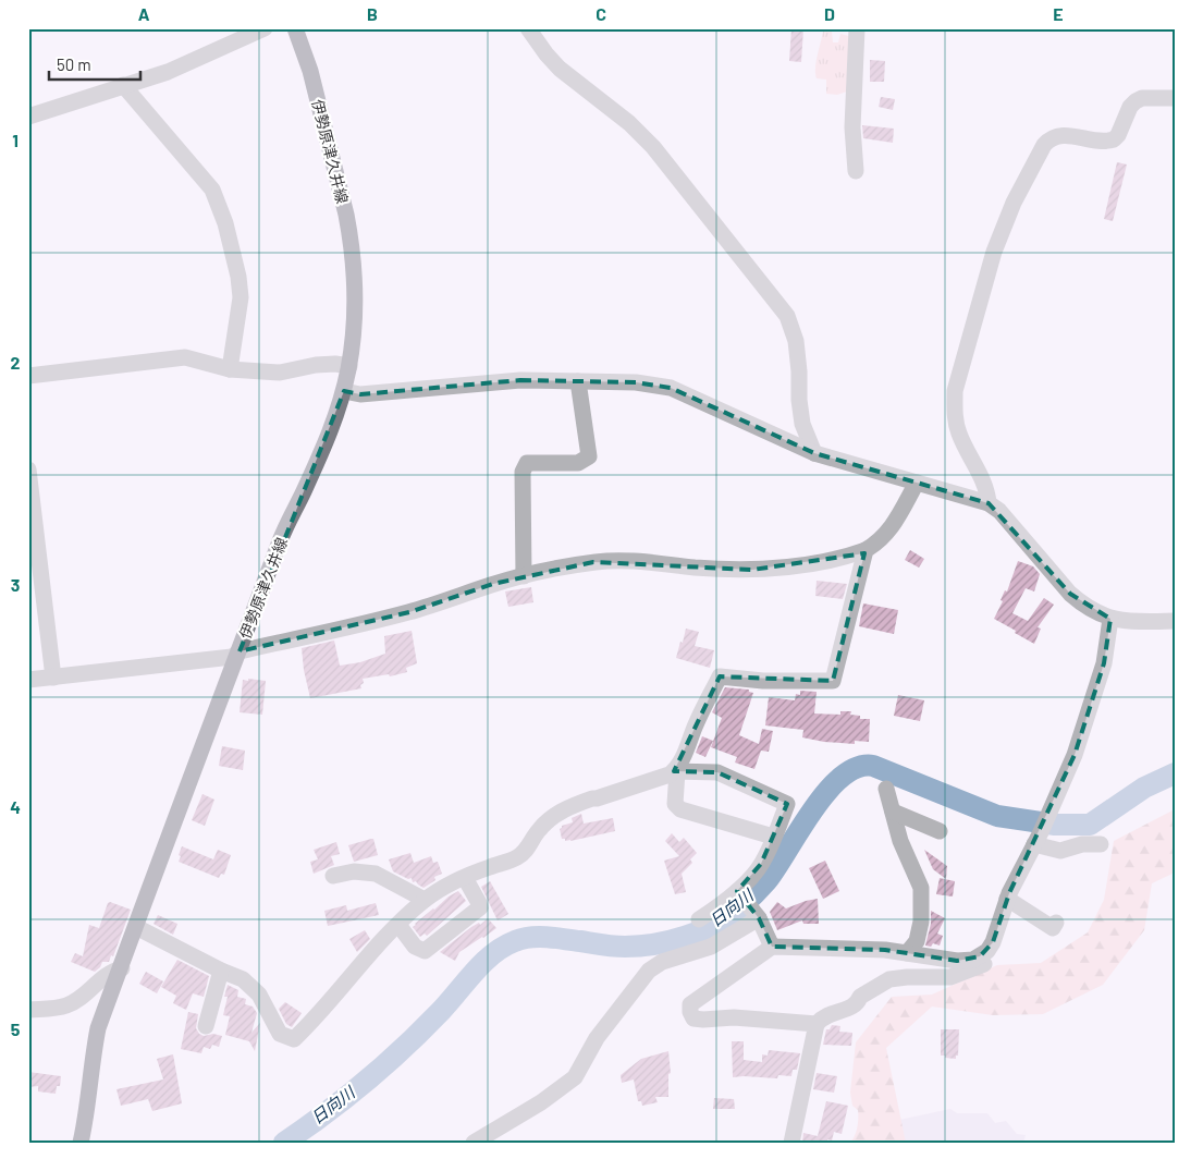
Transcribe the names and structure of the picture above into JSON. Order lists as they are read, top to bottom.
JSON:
{
  "streets": {
    "main road": ["伊勢原津久井線"]
  },
  "water": ["日向川"],
  "scale_bar": "50 m",
  "grid": {
    "columns": [
      "A",
      "B",
      "C",
      "D",
      "E"
    ],
    "rows": [
      "1",
      "2",
      "3",
      "4",
      "5"
    ]
  }
}
